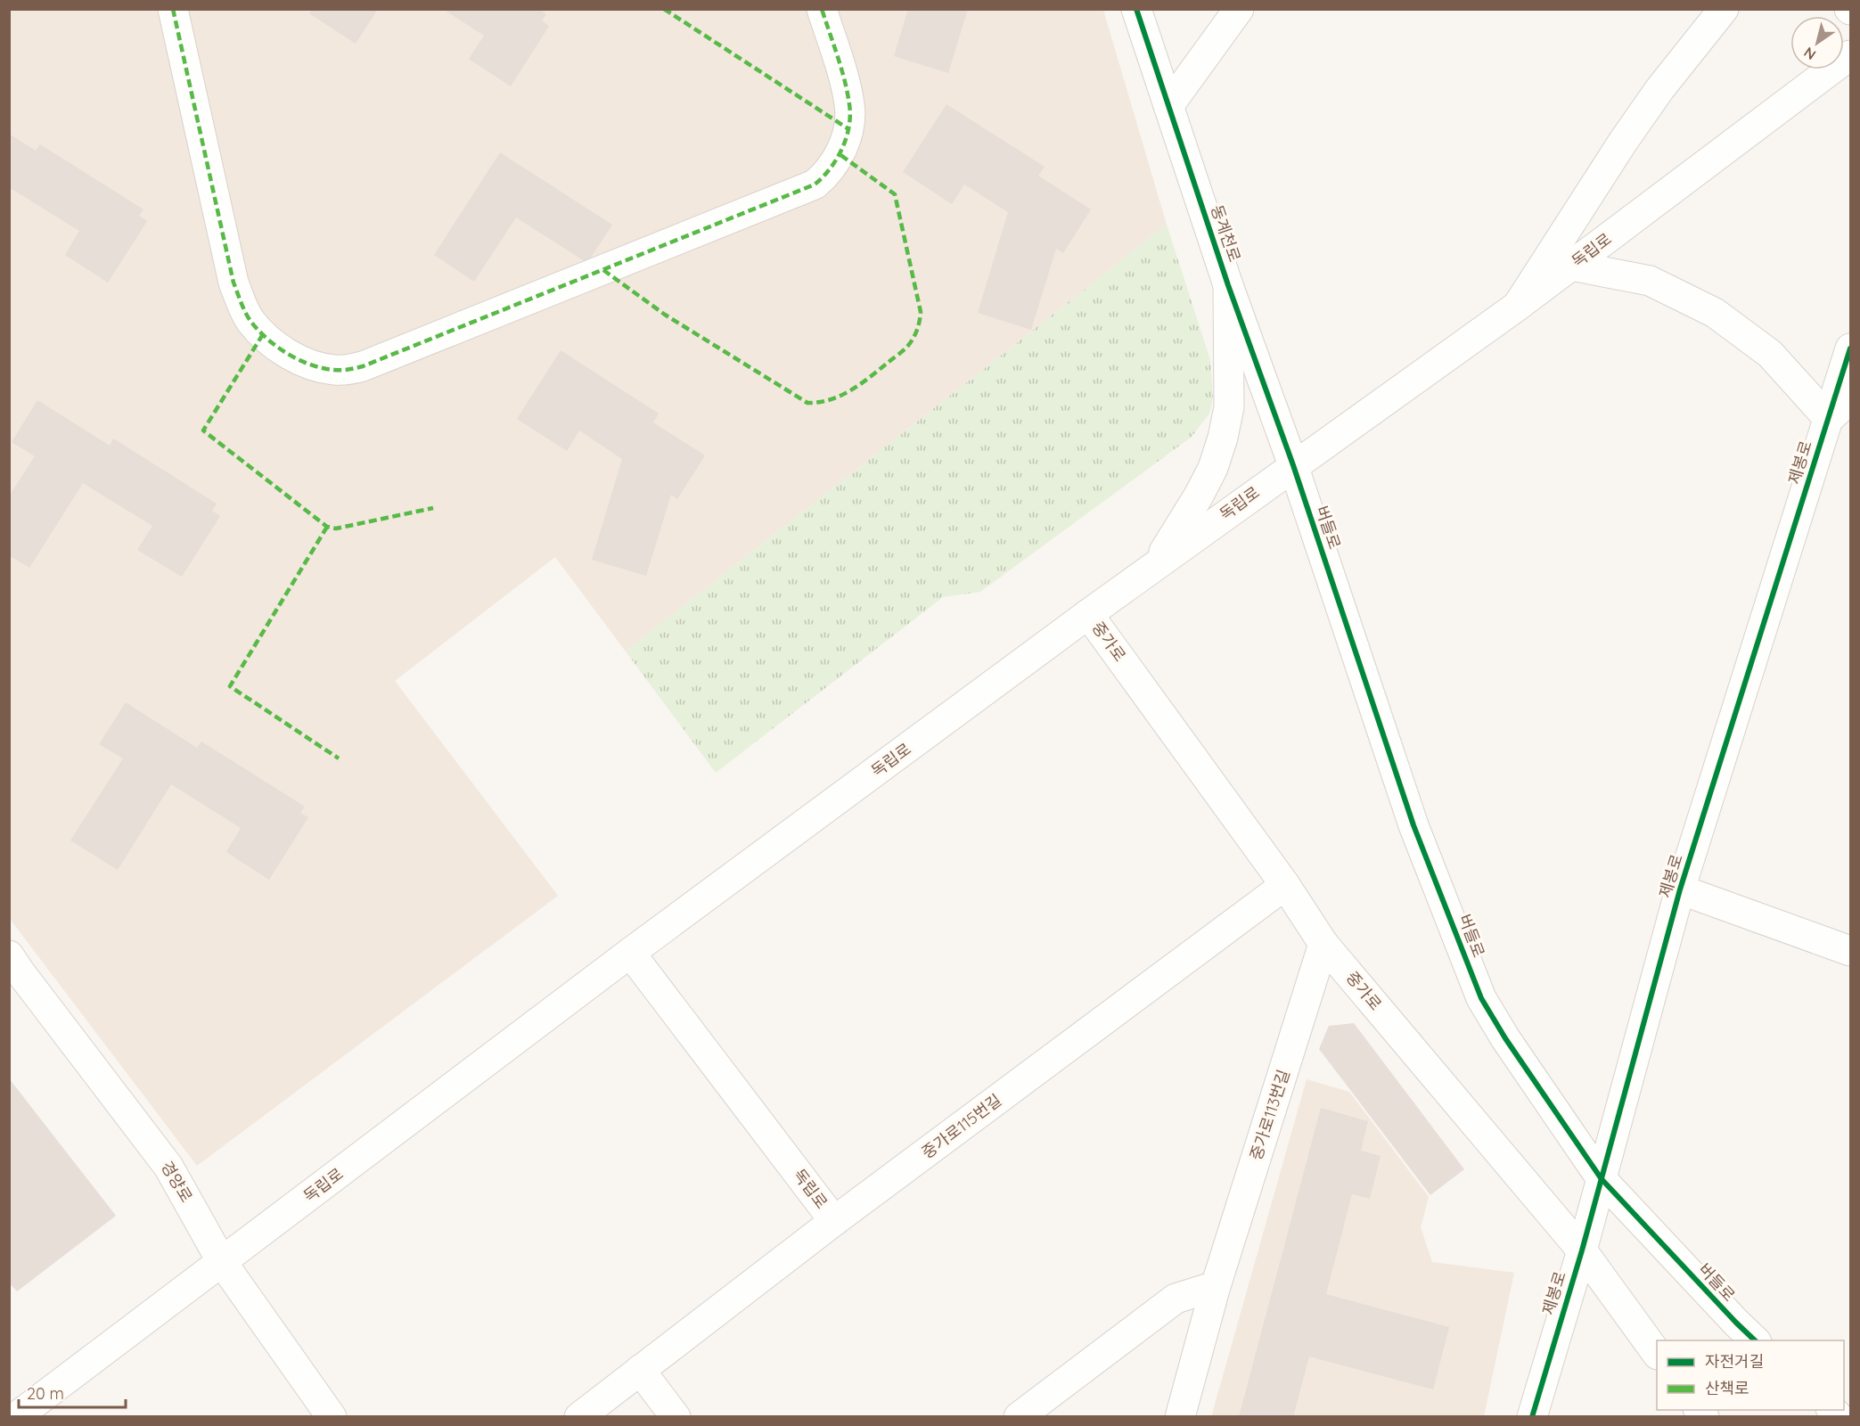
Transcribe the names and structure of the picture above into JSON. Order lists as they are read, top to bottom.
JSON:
{
  "streets": {
    "street": [
      "동계천로",
      "독립로",
      "제봉로",
      "버들로",
      "중가로",
      "중가로113번길",
      "중가로115번길",
      "경양로"
    ]
  },
  "crossings": [
    ["동계천로", "독립로"],
    ["동계천로", "버들로"],
    ["독립로", "버들로"],
    ["독립로", "중가로"],
    ["독립로", "중가로115번길"],
    ["독립로", "경양로"],
    ["제봉로", "버들로"],
    ["제봉로", "중가로"],
    ["중가로", "중가로113번길"],
    ["중가로", "중가로115번길"]
  ],
  "legend": ["자전거길", "산책로"],
  "scale_bar": "20 m",
  "north": "bottom left"
}
